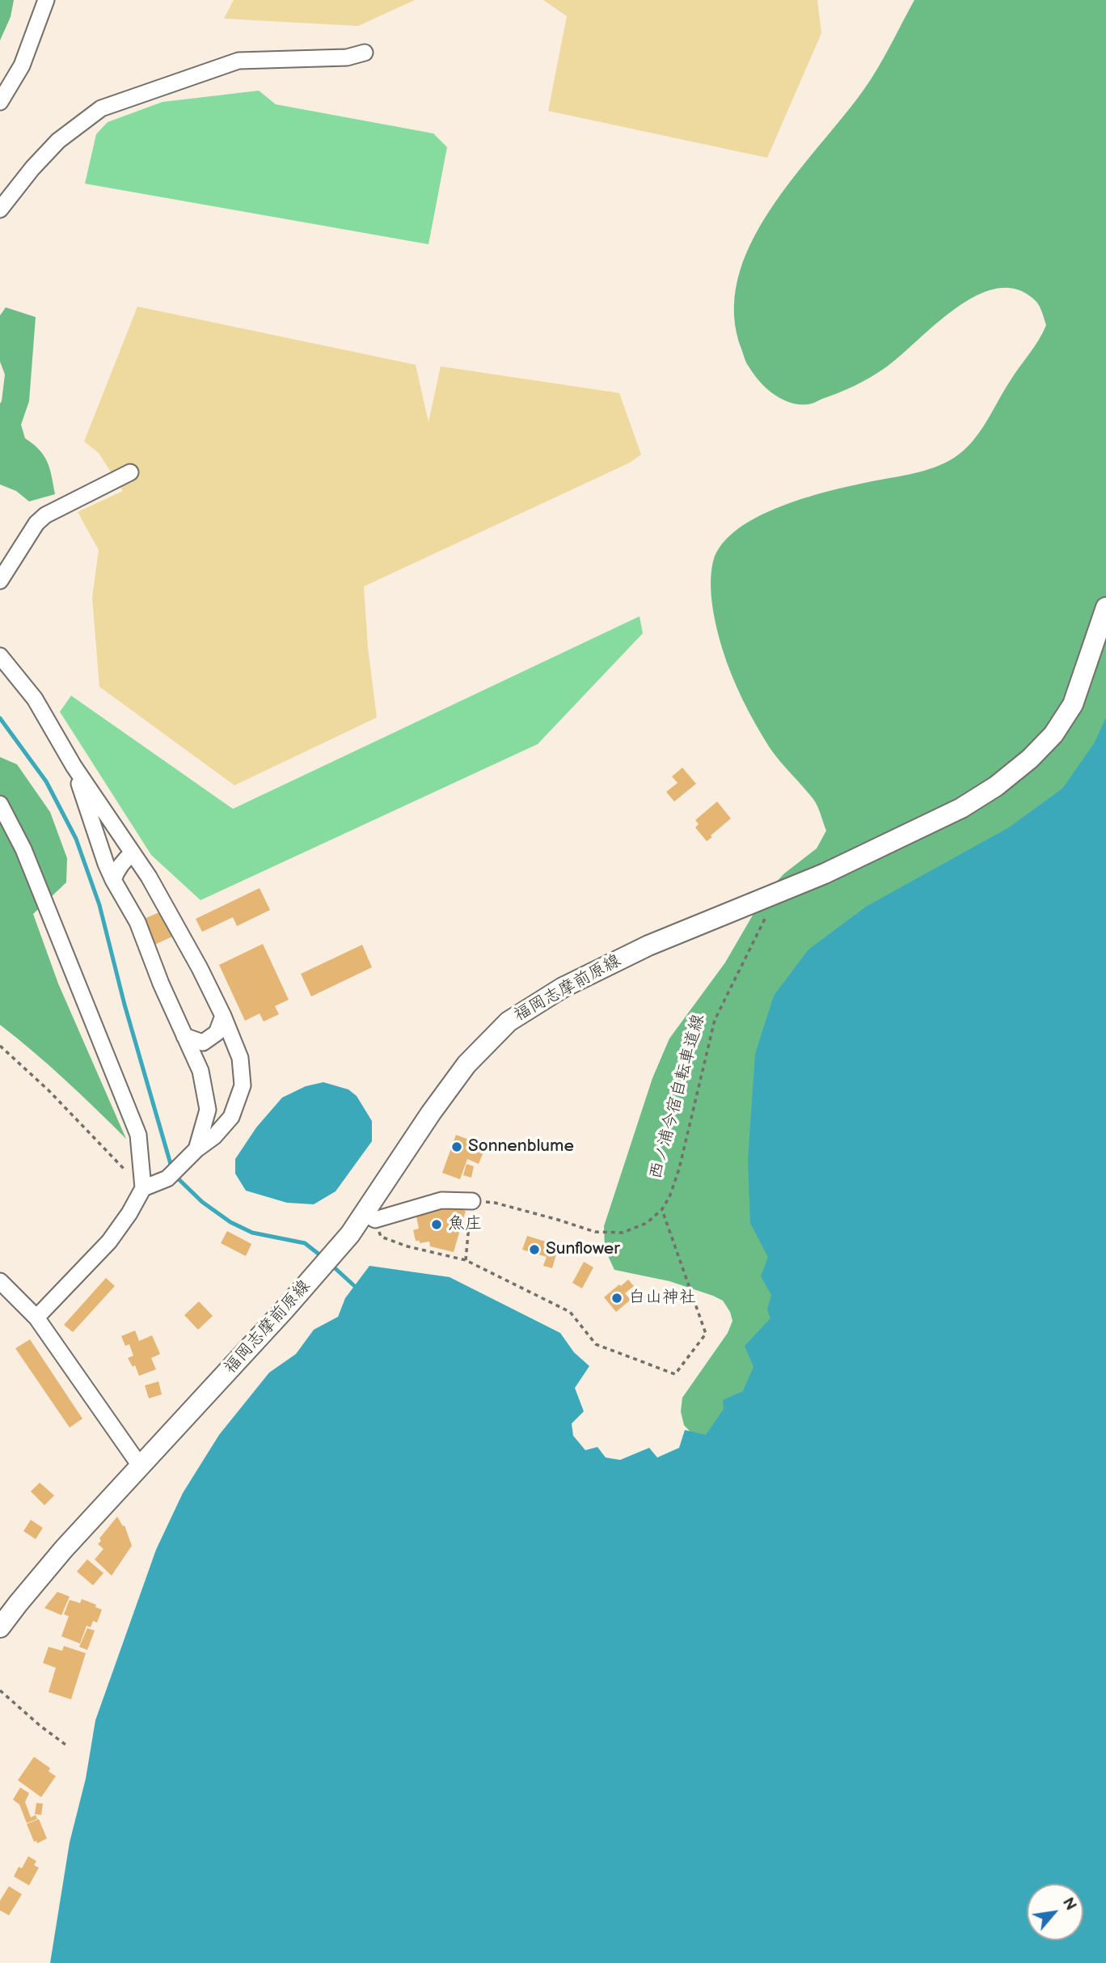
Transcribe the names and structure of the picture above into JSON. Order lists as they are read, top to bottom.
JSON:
{
  "streets": {
    "main road": ["福岡志摩前原線"],
    "path": ["西ノ浦今宿自転車道線"]
  },
  "crossings": [
    ["福岡志摩前原線", "西ノ浦今宿自転車道線"]
  ],
  "places": [
    "Sonnenblume",
    "魚庄",
    "Sunflower",
    "白山神社"
  ],
  "north": "top right"
}
